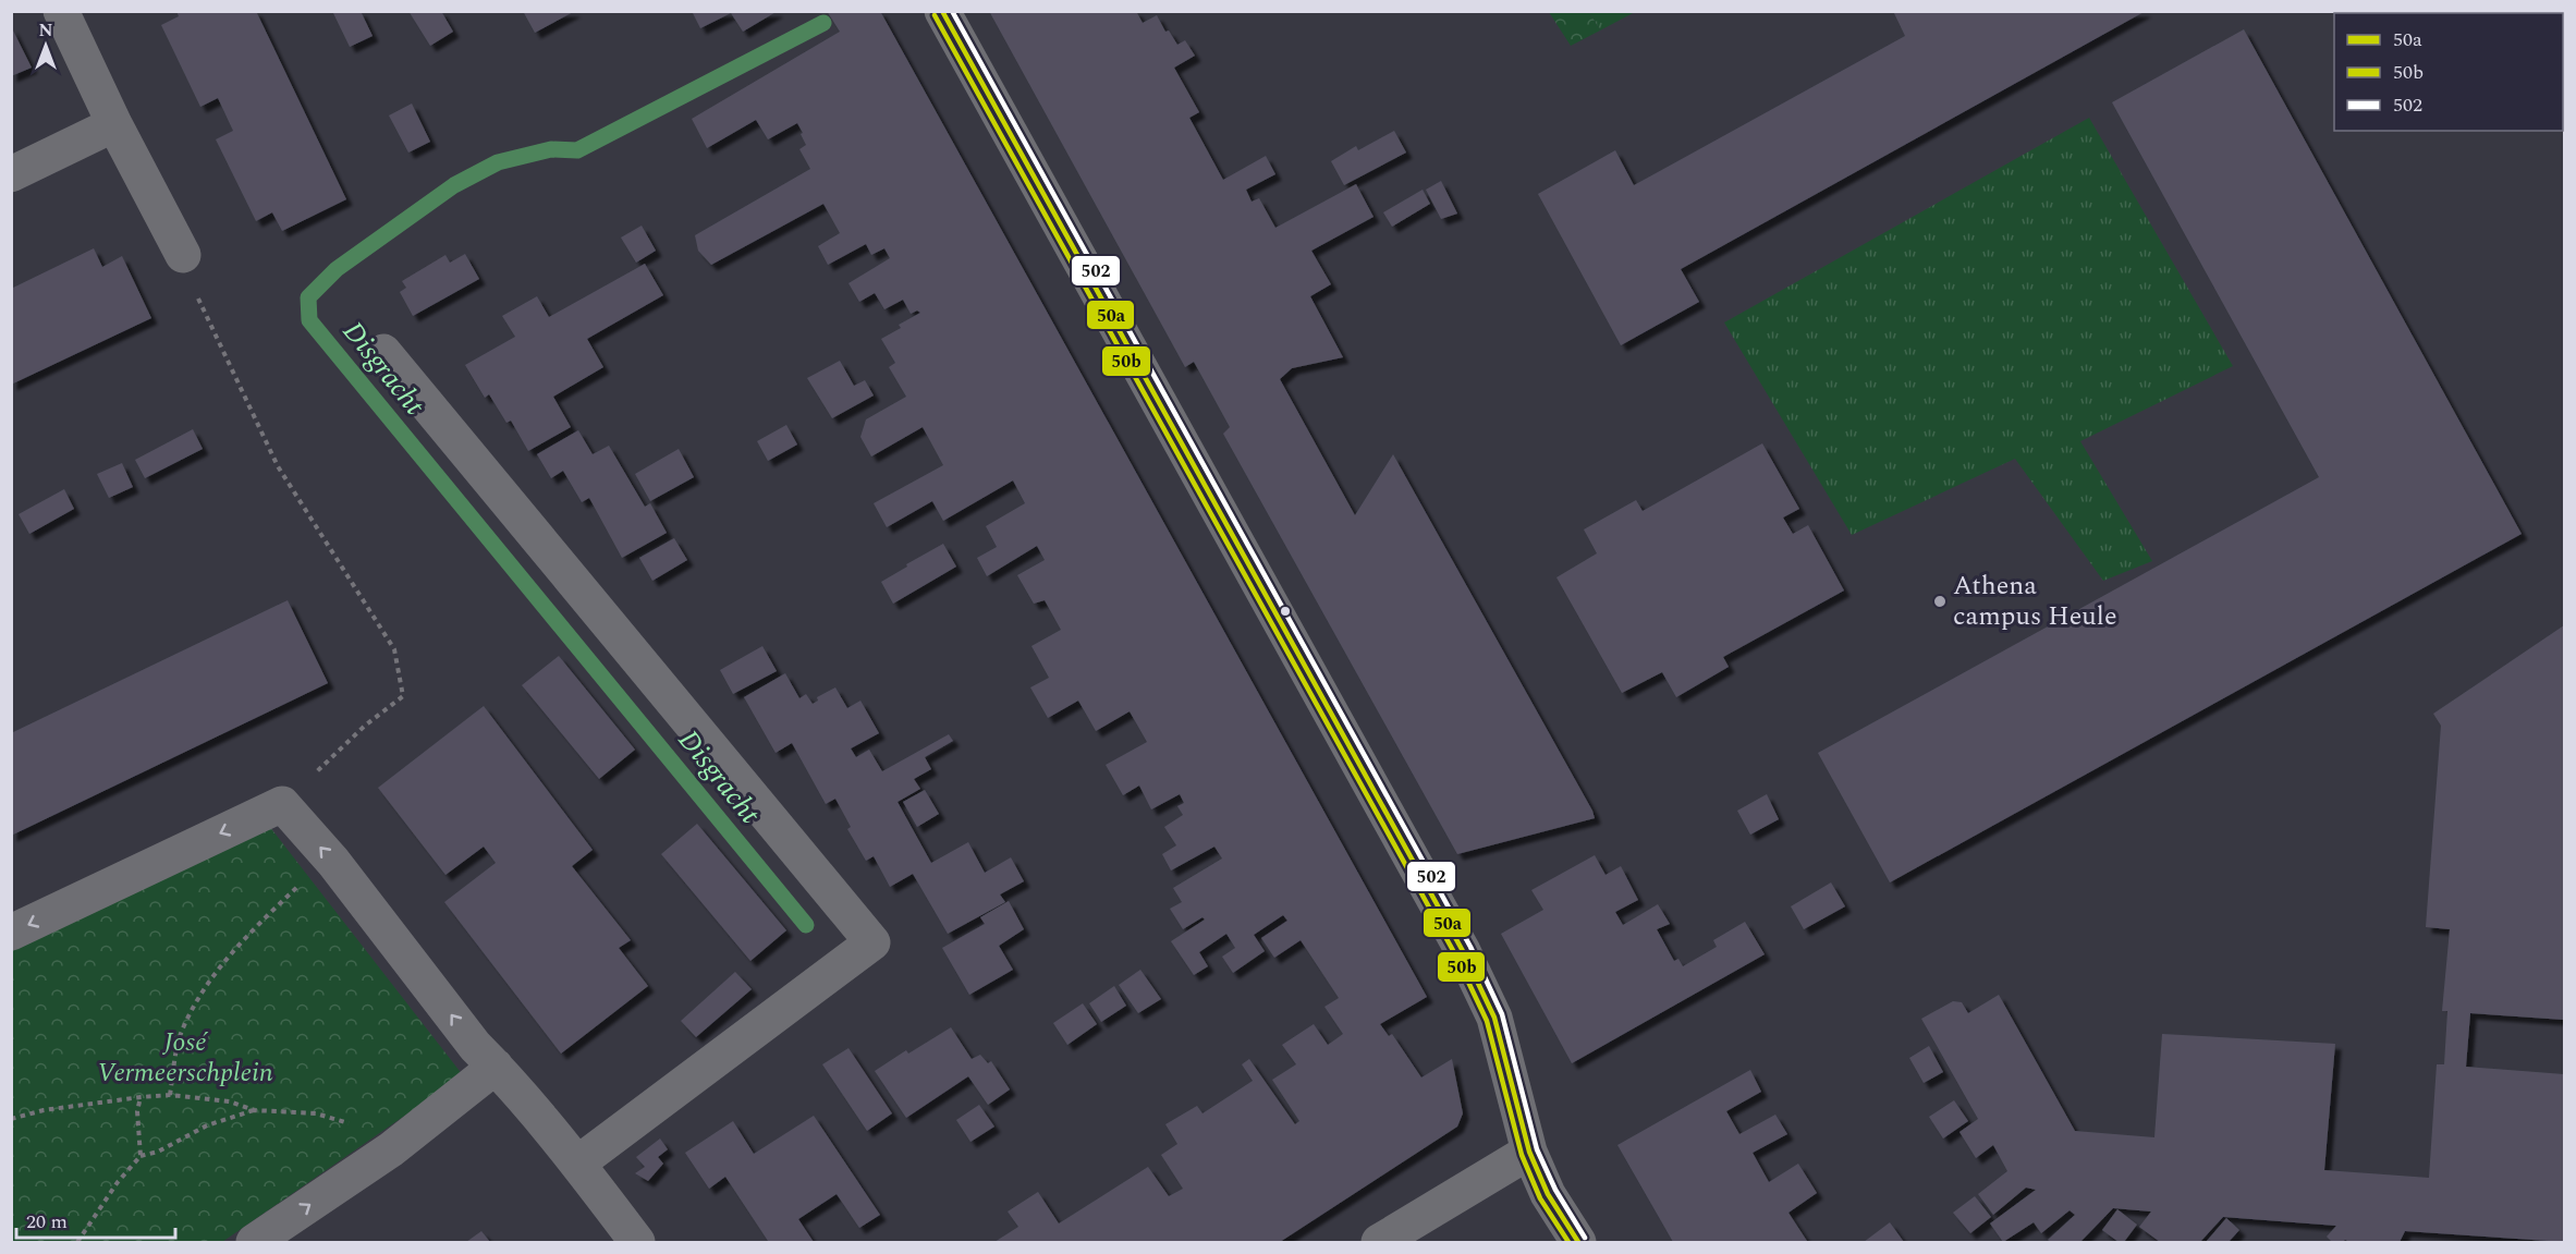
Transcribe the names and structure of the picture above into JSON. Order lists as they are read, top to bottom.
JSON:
{
  "water": ["Disgracht"],
  "parks": ["José Vermeerschplein"],
  "places": ["Athena campus Heule"],
  "lines": ["transit line 50a", "transit line 502", "transit line 50b"],
  "legend": ["50a", "50b", "502"],
  "scale_bar": "20 m",
  "north": "top"
}
